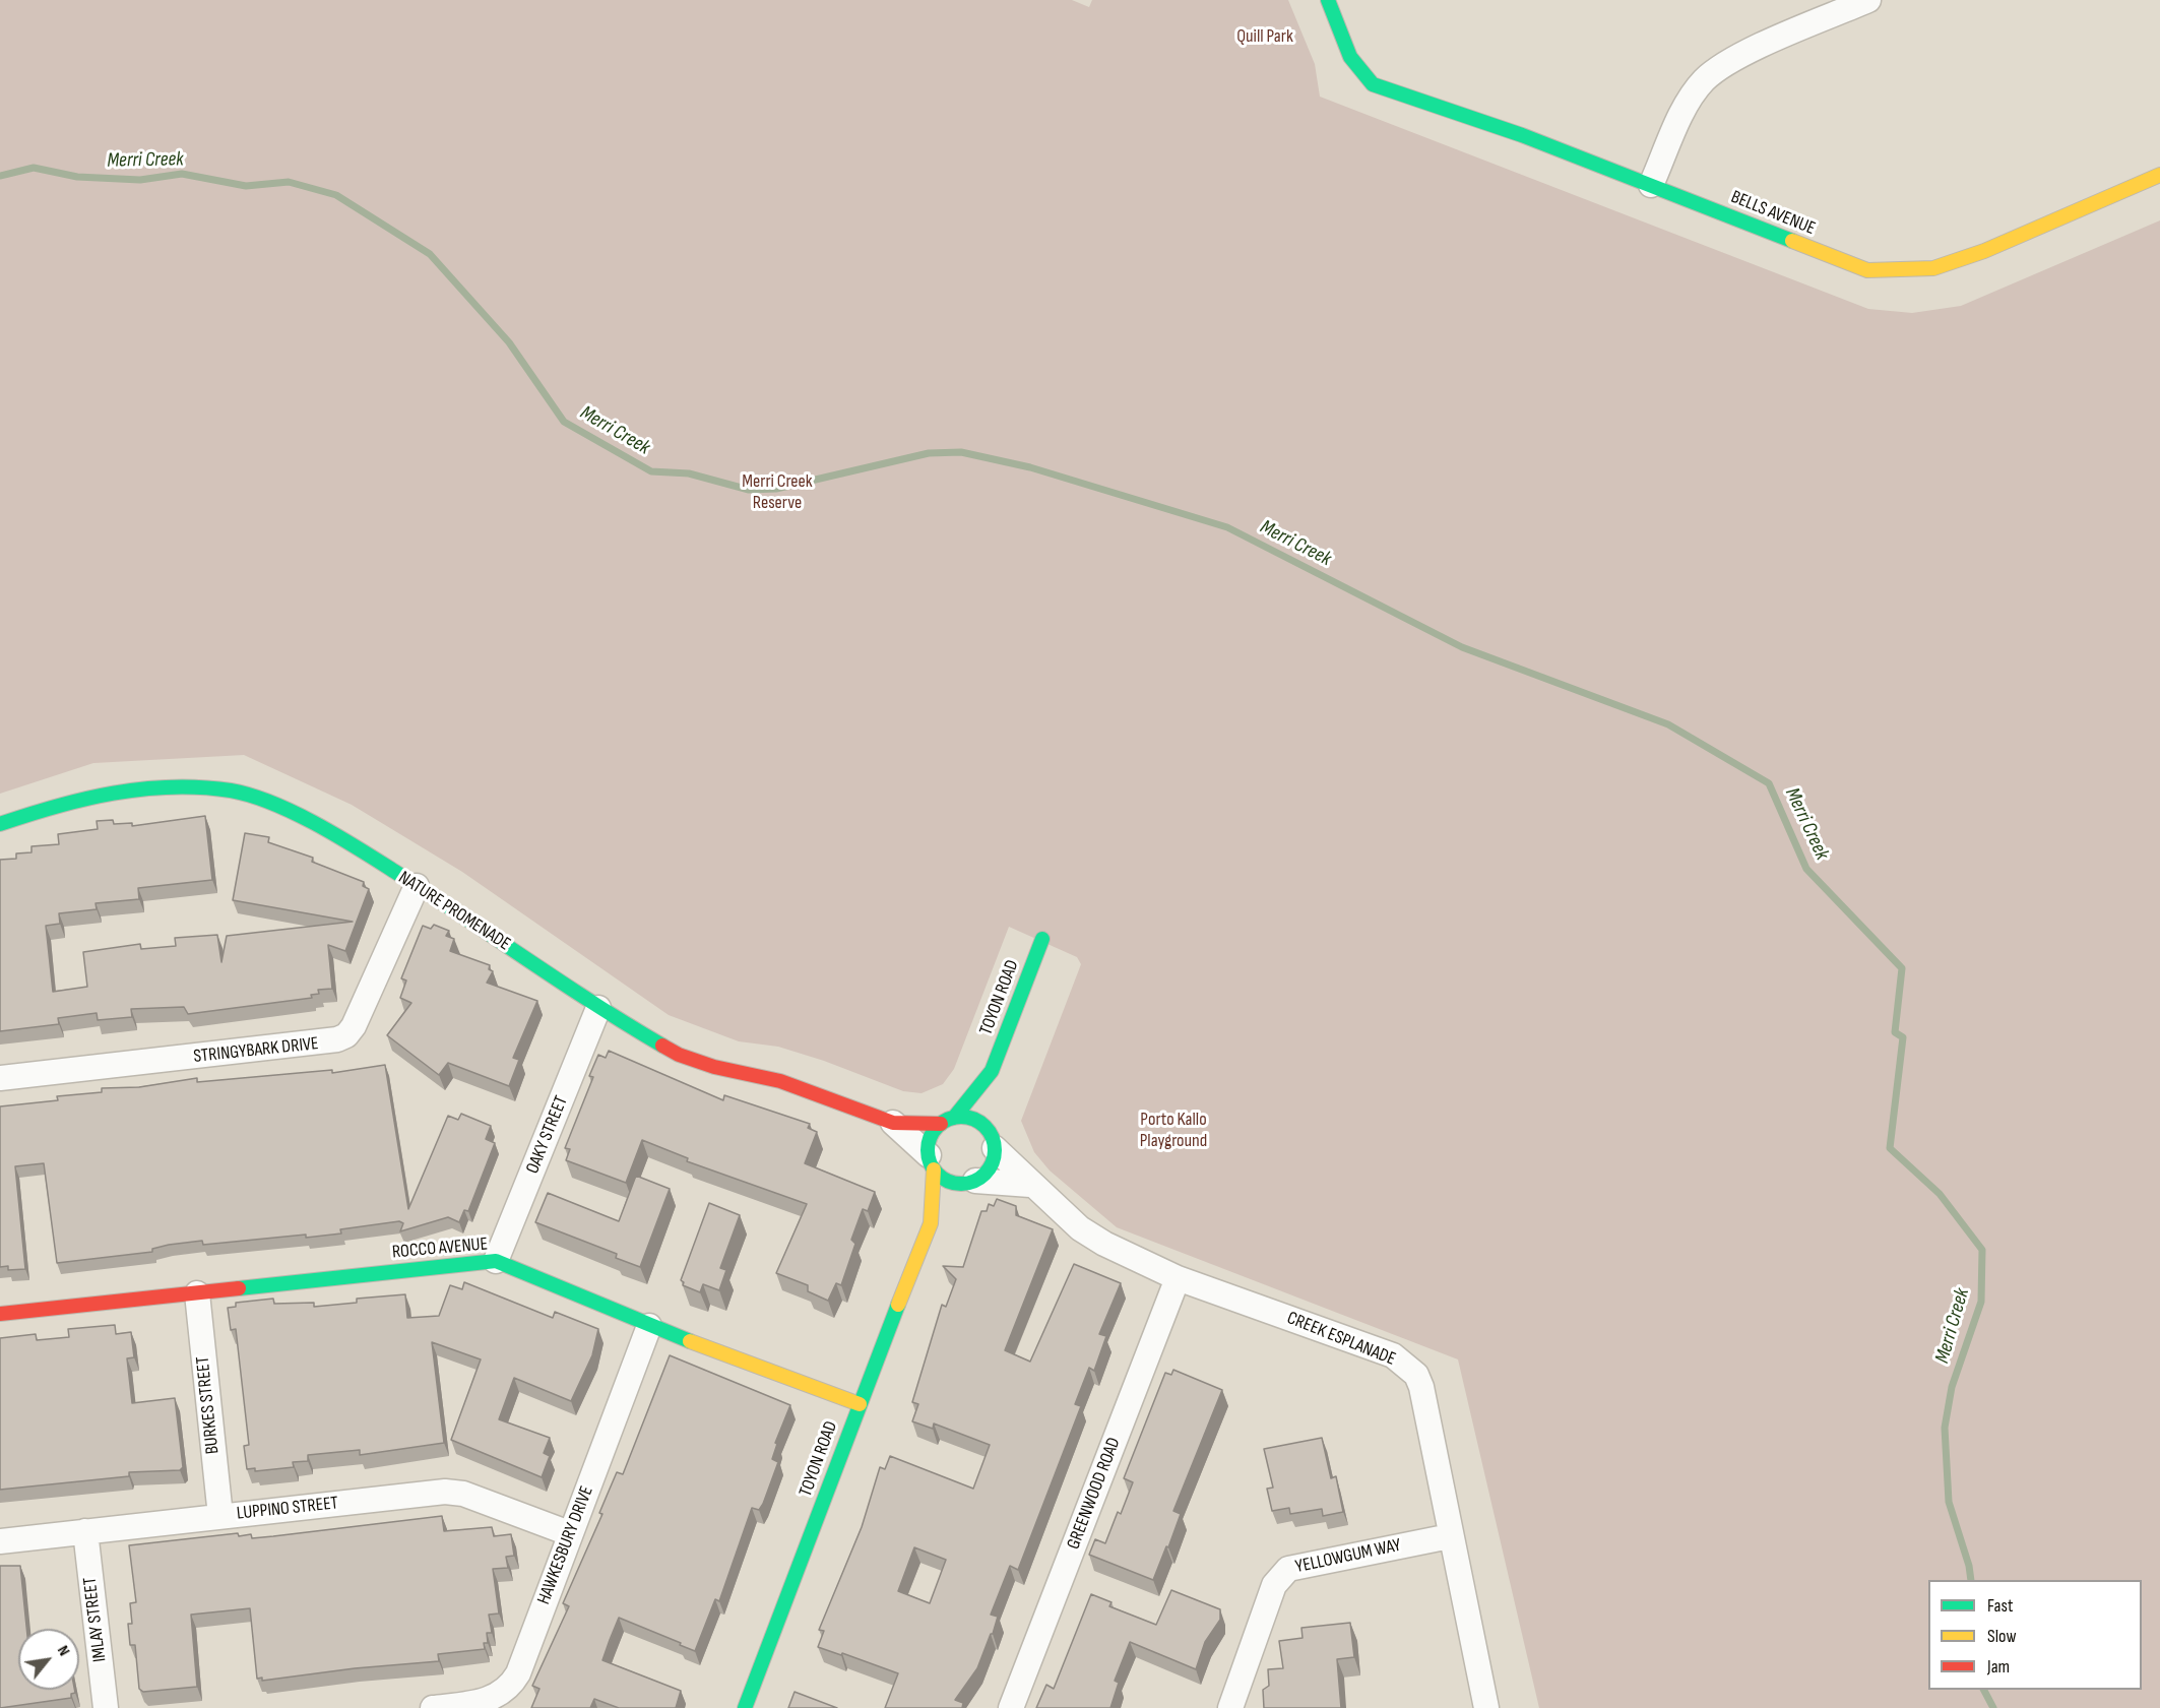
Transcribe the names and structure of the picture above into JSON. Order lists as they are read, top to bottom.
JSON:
{
  "streets": {
    "street": [
      "BELLS AVENUE",
      "NATURE PROMENADE",
      "TOYON ROAD",
      "STRINGYBARK DRIVE",
      "OAKY STREET",
      "ROCCO AVENUE",
      "CREEK ESPLANADE",
      "BURKES STREET",
      "GREENWOOD ROAD",
      "LUPPINO STREET",
      "HAWKESBURY DRIVE",
      "YELLOWGUM WAY",
      "IMLAY STREET"
    ]
  },
  "crossings": [
    ["NATURE PROMENADE", "TOYON ROAD"],
    ["NATURE PROMENADE", "STRINGYBARK DRIVE"],
    ["NATURE PROMENADE", "OAKY STREET"],
    ["NATURE PROMENADE", "CREEK ESPLANADE"],
    ["TOYON ROAD", "ROCCO AVENUE"],
    ["TOYON ROAD", "CREEK ESPLANADE"],
    ["OAKY STREET", "ROCCO AVENUE"],
    ["ROCCO AVENUE", "BURKES STREET"],
    ["ROCCO AVENUE", "HAWKESBURY DRIVE"],
    ["CREEK ESPLANADE", "GREENWOOD ROAD"],
    ["CREEK ESPLANADE", "YELLOWGUM WAY"],
    ["BURKES STREET", "LUPPINO STREET"],
    ["LUPPINO STREET", "HAWKESBURY DRIVE"],
    ["LUPPINO STREET", "IMLAY STREET"]
  ],
  "water": ["Merri Creek"],
  "parks": ["Quill Park", "Merri Creek Reserve", "Porto Kallo Playground"],
  "legend": ["Fast", "Slow", "Jam"],
  "north": "top right"
}
